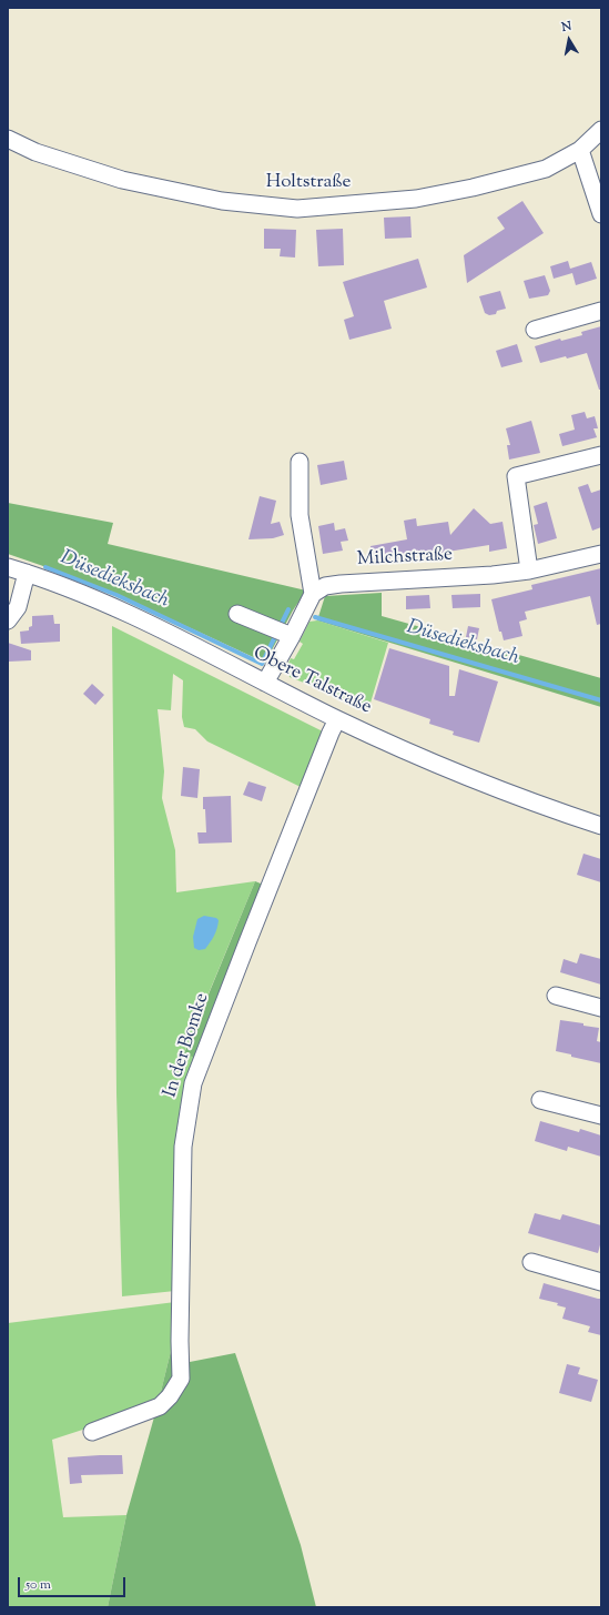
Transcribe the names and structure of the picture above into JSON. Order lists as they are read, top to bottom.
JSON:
{
  "streets": {
    "street": [
      "Holtstraße",
      "Milchstraße",
      "Obere Talstraße",
      "In der Bomke"
    ]
  },
  "crossings": [
    ["Obere Talstraße", "In der Bomke"]
  ],
  "water": ["Düsedieksbach"],
  "scale_bar": "50 m",
  "north": "top"
}
